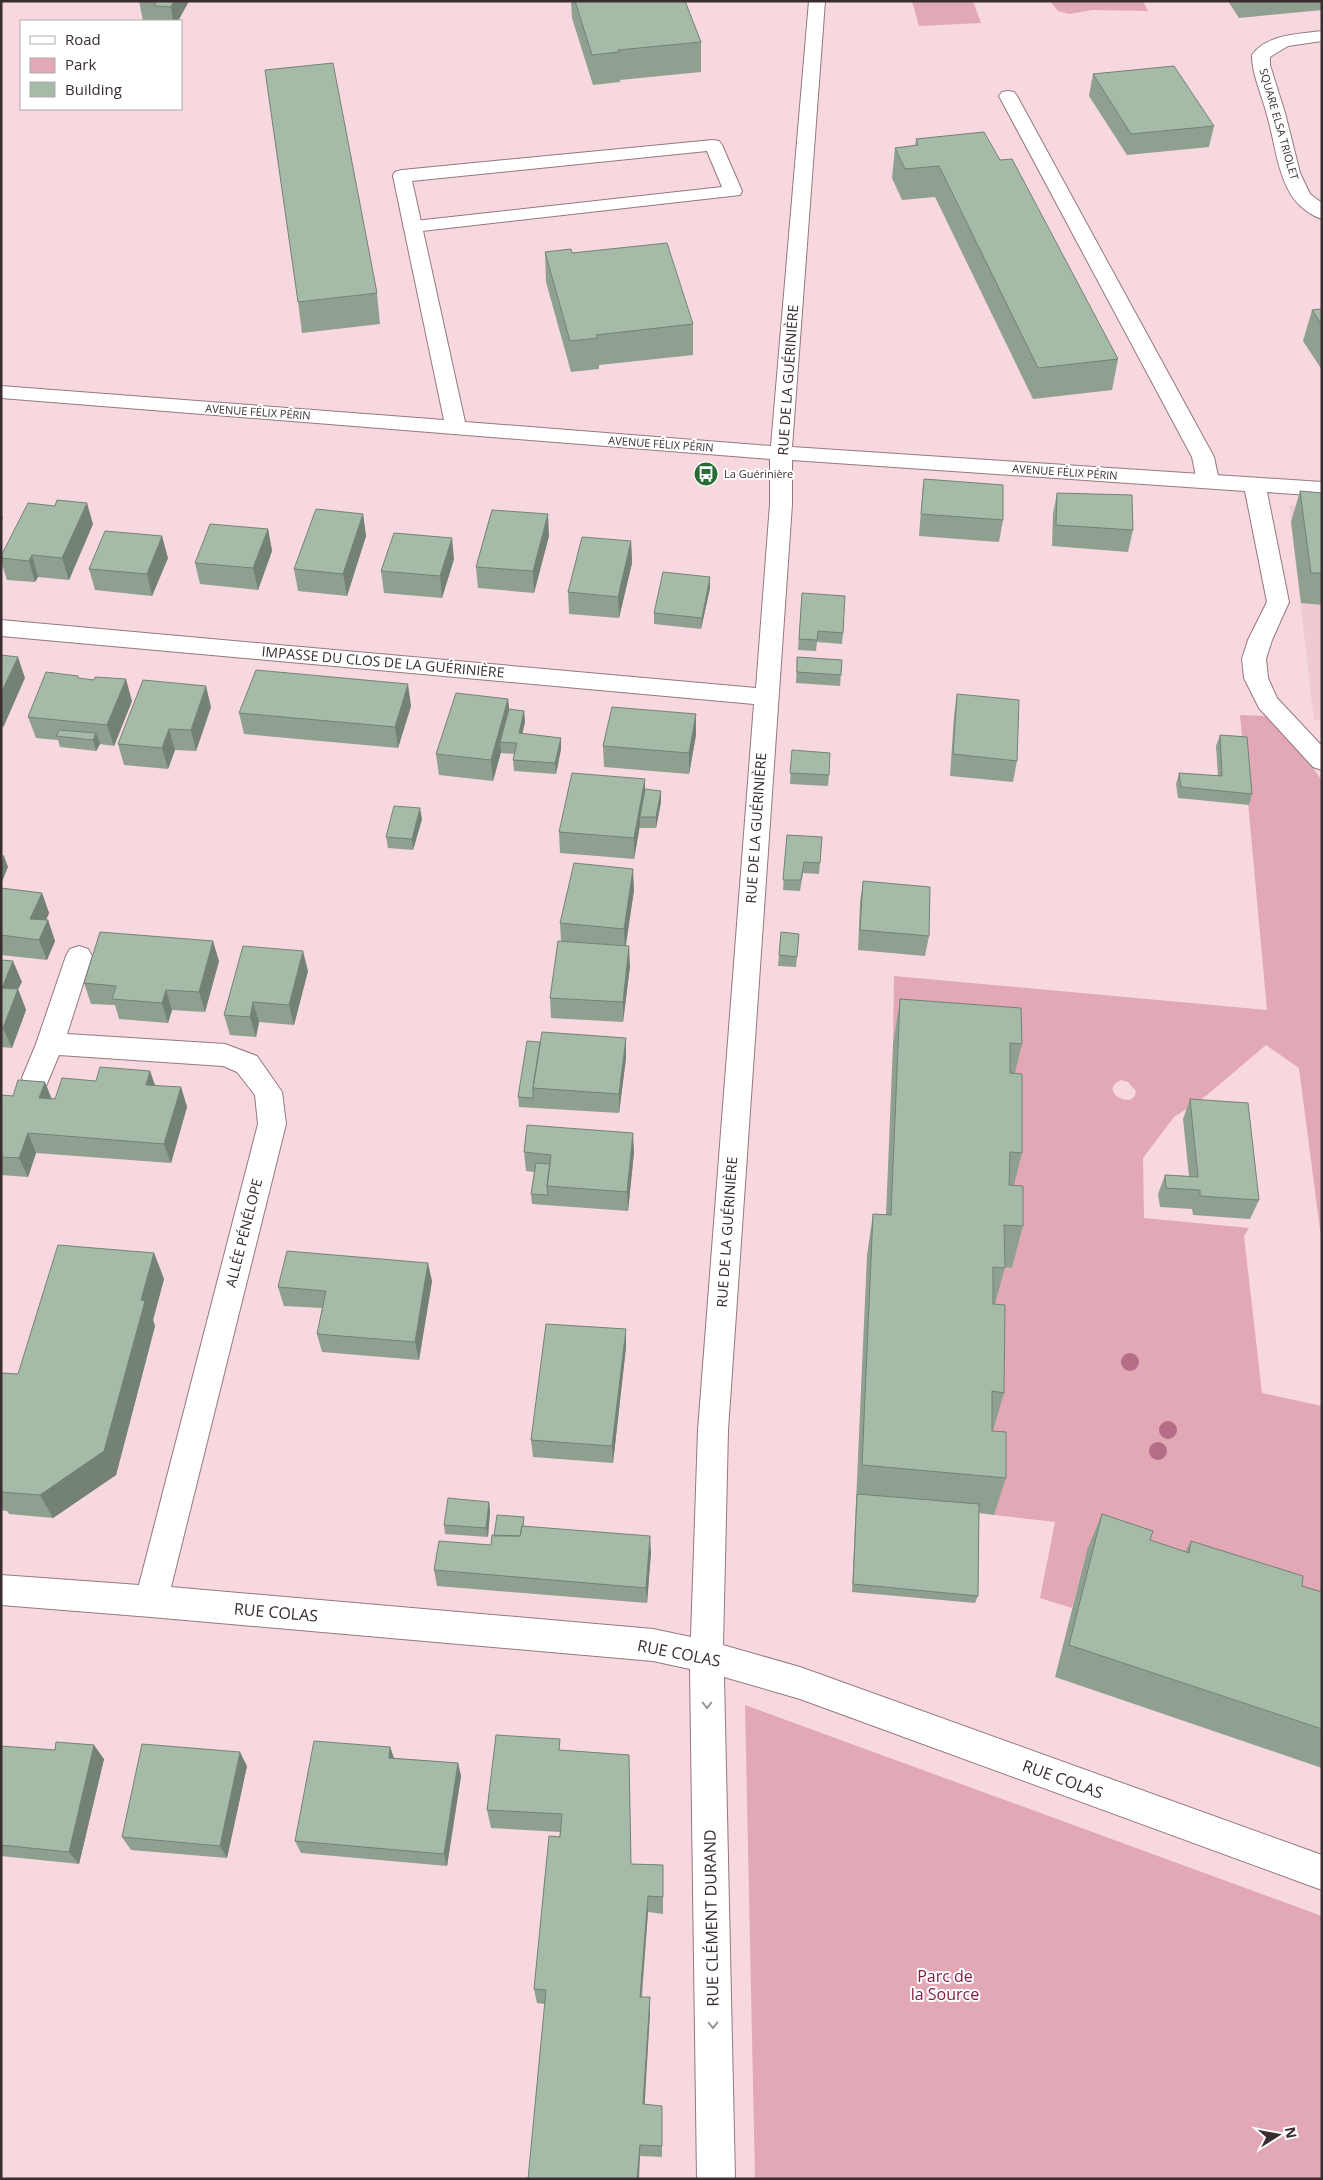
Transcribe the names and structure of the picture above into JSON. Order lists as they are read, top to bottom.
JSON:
{
  "streets": {
    "street": [
      "SQUARE ELSA TRIOLET",
      "RUE DE LA GUÉRINIÈRE",
      "AVENUE FÉLIX PÉRIN",
      "IMPASSE DU CLOS DE LA GUÉRINIÈRE",
      "ALLÉE PÉNÉLOPE",
      "RUE COLAS",
      "RUE CLÉMENT DURAND"
    ]
  },
  "crossings": [
    ["RUE DE LA GUÉRINIÈRE", "AVENUE FÉLIX PÉRIN"],
    ["RUE DE LA GUÉRINIÈRE", "IMPASSE DU CLOS DE LA GUÉRINIÈRE"],
    ["RUE DE LA GUÉRINIÈRE", "RUE COLAS"],
    ["RUE DE LA GUÉRINIÈRE", "RUE CLÉMENT DURAND"],
    ["ALLÉE PÉNÉLOPE", "RUE COLAS"],
    ["RUE COLAS", "RUE CLÉMENT DURAND"]
  ],
  "one_way": ["RUE CLÉMENT DURAND"],
  "parks": ["Parc de la Source"],
  "places": {
    "bus stop": ["La Guérinière"]
  },
  "legend": ["Road", "Park", "Building"],
  "north": "right"
}
